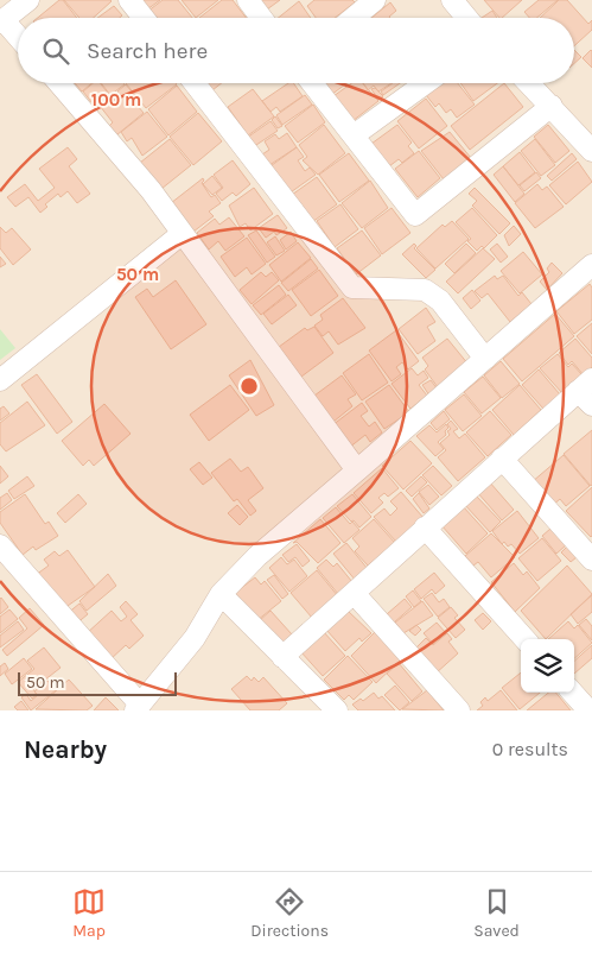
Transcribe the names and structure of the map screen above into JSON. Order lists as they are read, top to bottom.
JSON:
{
  "scale_bar": "50 m",
  "page": {
    "search": "Search here",
    "scale": "50 m",
    "heading": ["Nearby", "0 results"],
    "nav": ["Map", "Directions", "Saved"]
  },
  "rings": ["100 m", "50 m"]
}
